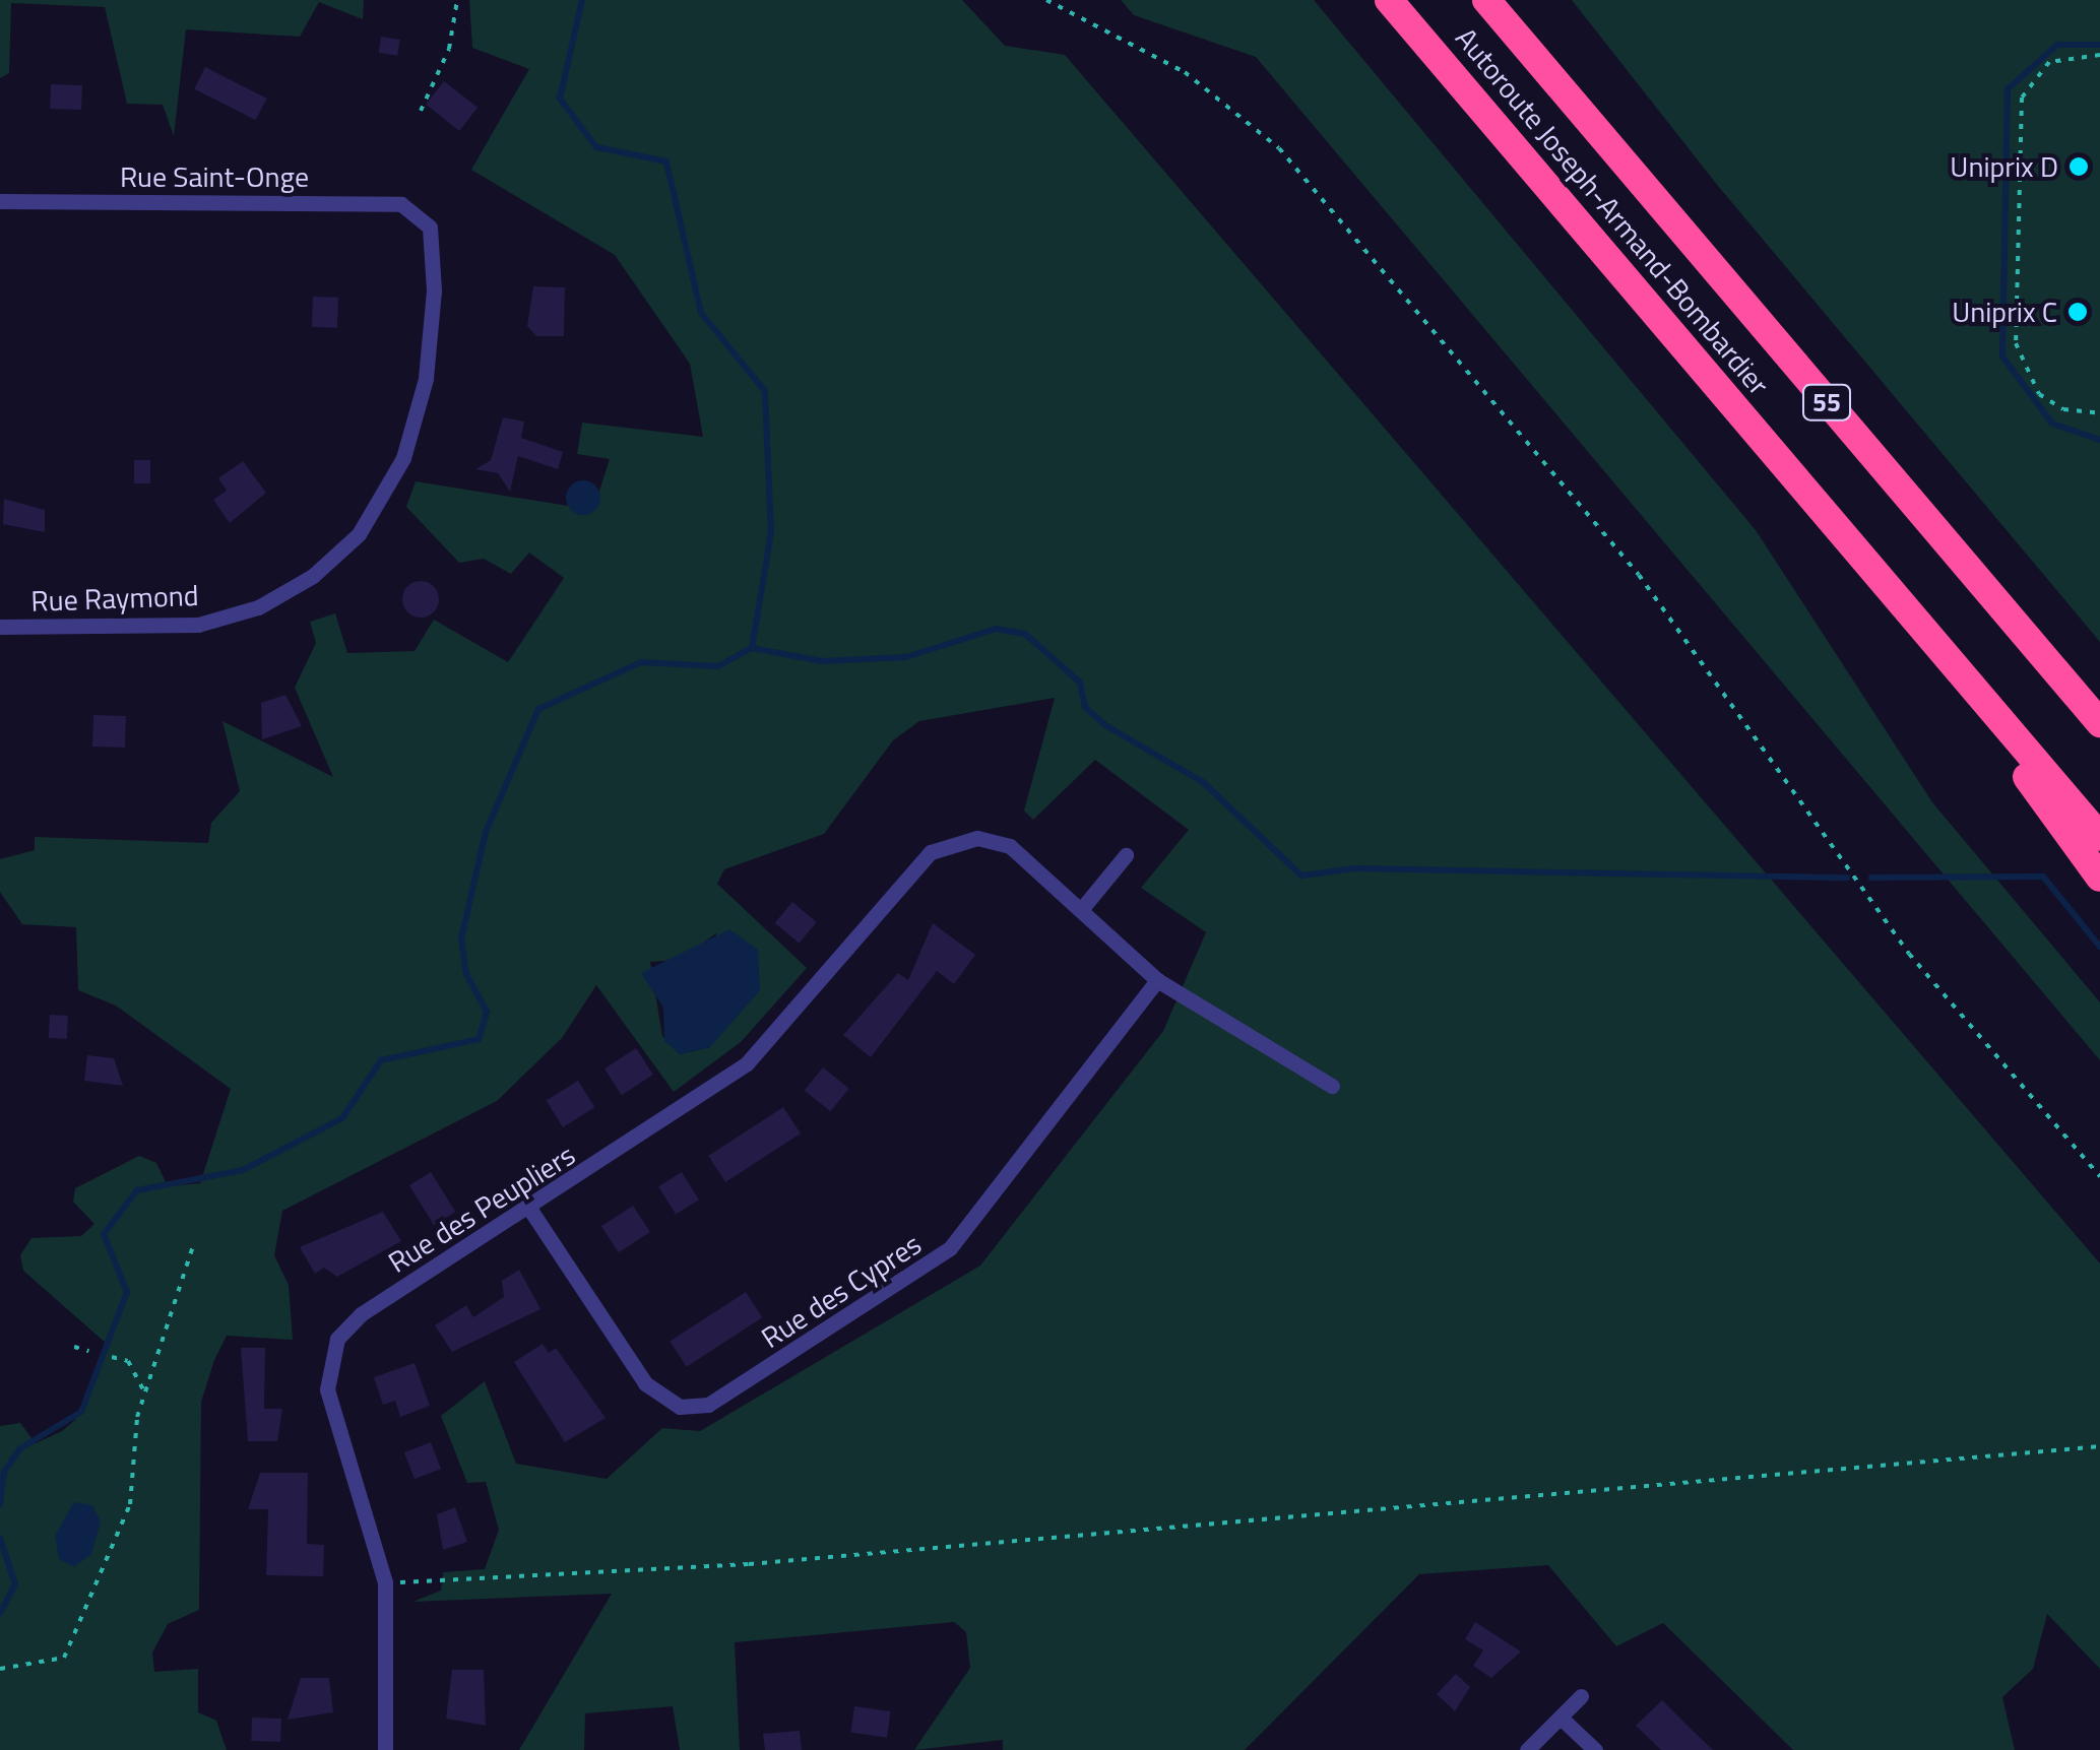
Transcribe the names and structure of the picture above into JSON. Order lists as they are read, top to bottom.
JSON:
{
  "streets": {
    "highway": ["Autoroute Joseph-Armand-Bombardier", "55"],
    "street": [
      "Rue Saint-Onge",
      "Rue Raymond",
      "Rue des Peupliers",
      "Rue des Cypres"
    ]
  },
  "crossings": [
    ["Rue Saint-Onge", "Rue Raymond"],
    ["Rue des Peupliers", "Rue des Cypres"]
  ],
  "places": ["Uniprix D", "Uniprix C"]
}
